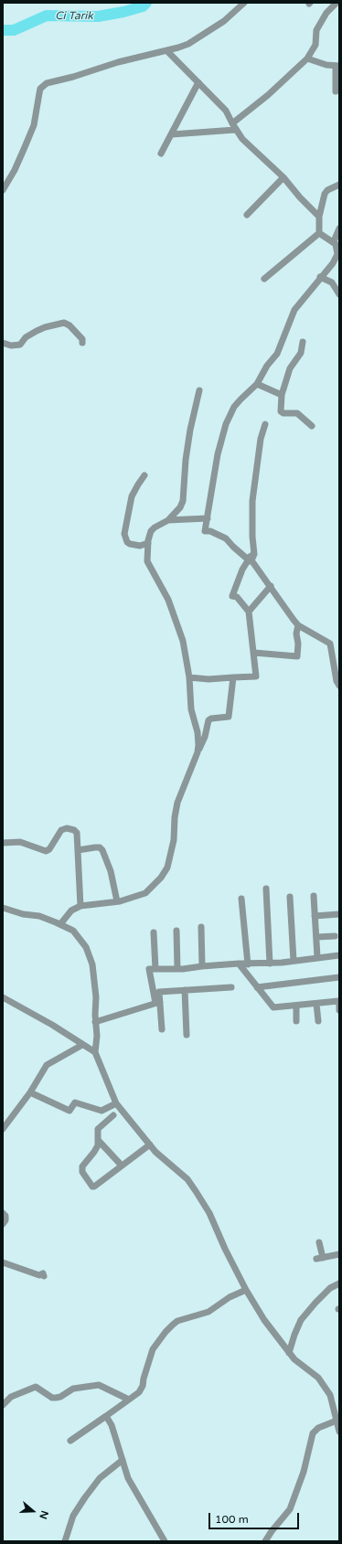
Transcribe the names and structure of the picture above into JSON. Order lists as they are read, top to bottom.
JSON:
{
  "water": ["Ci Tarik"],
  "scale_bar": "100 m",
  "north": "right"
}
